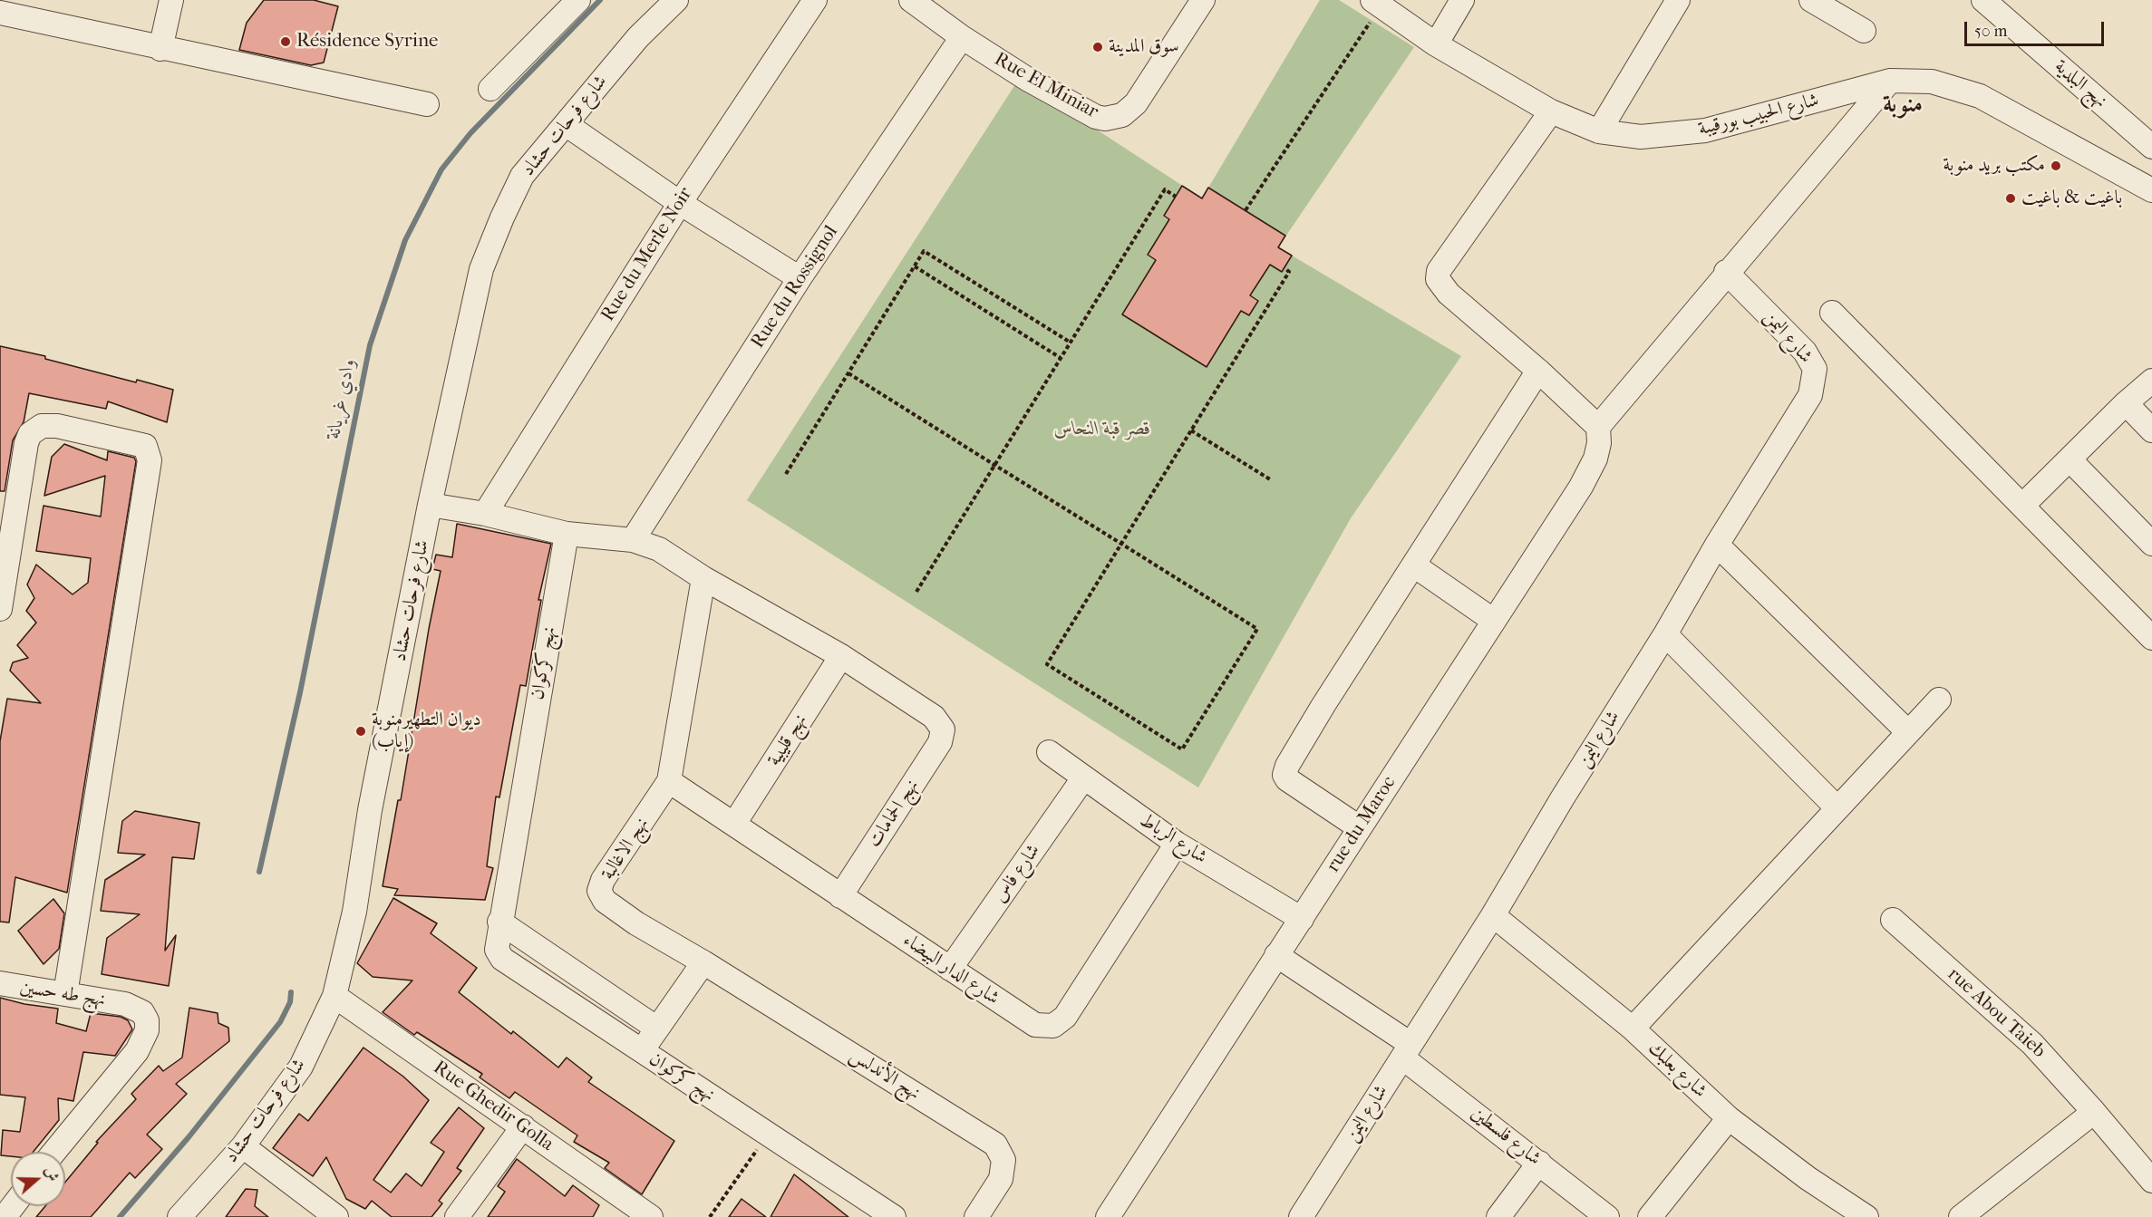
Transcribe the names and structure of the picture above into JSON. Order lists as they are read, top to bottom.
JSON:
{
  "streets": {
    "street": [
      "نهج البلدية",
      "Rue El Miniar",
      "شارع الحبيب بورقيبة",
      "شارع فرحات حشاد",
      "Rue du Merle Noir",
      "Rue du Rossignol",
      "شارع اليمن",
      "نهج كركوان",
      "نهج قليبية",
      "نهج الحمامات",
      "rue du Maroc",
      "شارع الرباط",
      "نهج الاغالبة",
      "شارع فاس",
      "شارع الدار البيضاء",
      "نهج طه حسين",
      "rue Abou Taieb",
      "شارع بعلبك",
      "نهج الأندلس",
      "Rue Ghedir Golla",
      "شارع فلسطين"
    ]
  },
  "crossings": [
    ["Rue El Miniar", "Rue du Rossignol"],
    ["شارع فرحات حشاد", "Rue Ghedir Golla"],
    ["شارع اليمن", "شارع بعلبك"],
    ["شارع اليمن", "شارع فلسطين"],
    ["نهج قليبية", "نهج الحمامات"],
    ["نهج قليبية", "شارع الدار البيضاء"],
    ["نهج الحمامات", "شارع الدار البيضاء"],
    ["rue du Maroc", "شارع الرباط"],
    ["rue du Maroc", "شارع فلسطين"],
    ["شارع الرباط", "شارع فاس"],
    ["شارع الرباط", "شارع الدار البيضاء"],
    ["نهج الاغالبة", "شارع الدار البيضاء"],
    ["نهج الاغالبة", "نهج الأندلس"],
    ["شارع فاس", "شارع الدار البيضاء"]
  ],
  "districts": ["منوبة"],
  "water": ["وادي غريانة"],
  "parks": ["قصر قبة النحاس"],
  "places": [
    "Résidence Syrine",
    "سوق المدينة",
    "مكتب بريد منوبة",
    "باغيت & باغيت",
    "ديوان التطهيرمنوبة (إياب)"
  ],
  "scale_bar": "50 m",
  "north": "right"
}
